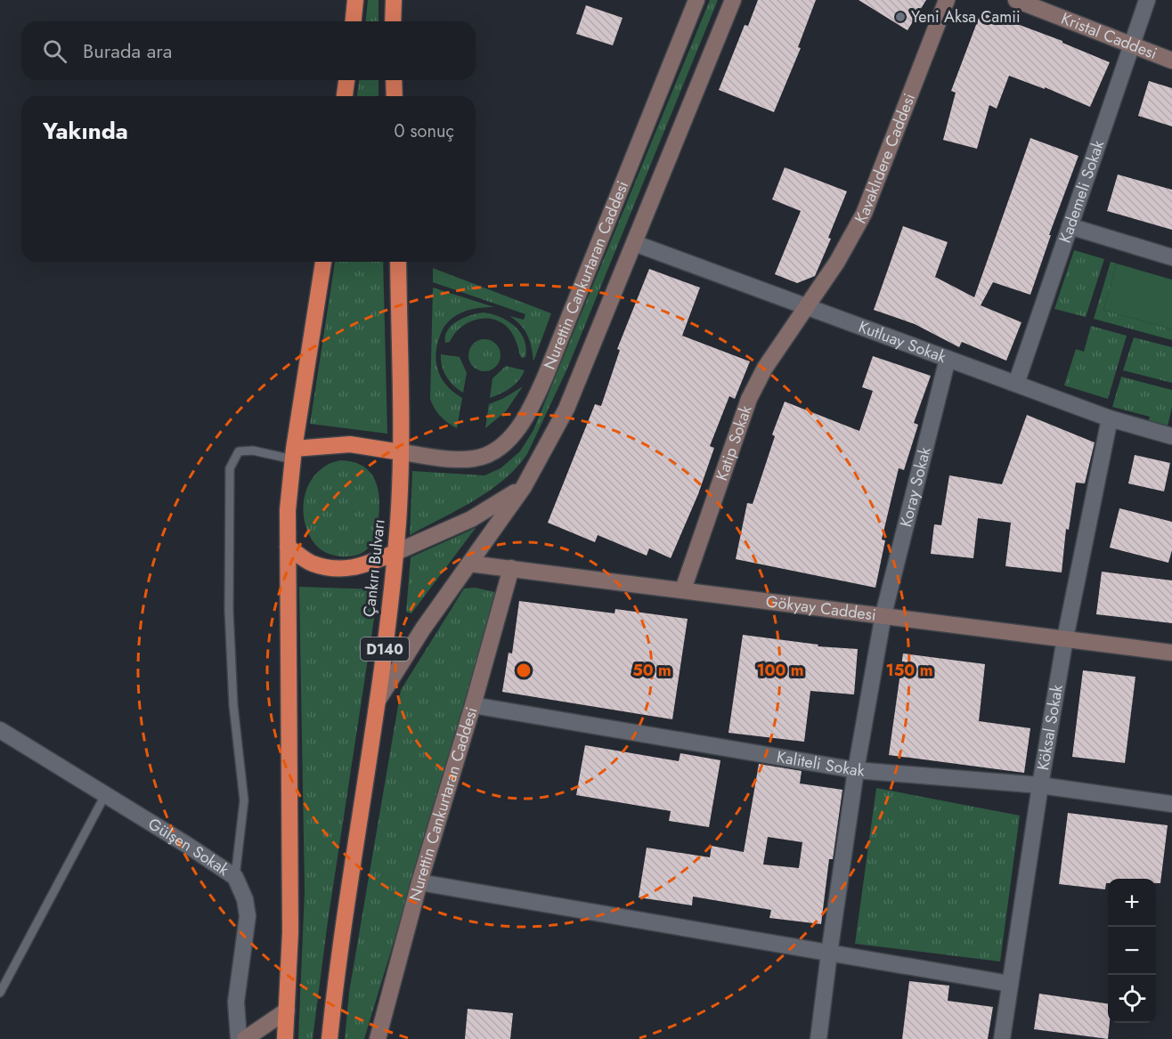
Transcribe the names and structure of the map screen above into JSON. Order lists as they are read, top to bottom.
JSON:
{
  "streets": {
    "highway": ["Çankırı Bulvarı", "D140"],
    "street": [
      "Kristal Caddesi",
      "Kavaklıdere Caddesi",
      "Kademeli Sokak",
      "Nurettin Cankurtaran Caddesi",
      "Kutluay Sokak",
      "Katip Sokak",
      "Koray Sokak",
      "Gökyay Caddesi",
      "Köksal Sokak",
      "Kaliteli Sokak",
      "Gülşen Sokak"
    ]
  },
  "crossings": [
    ["Kristal Caddesi", "Kademeli Sokak"],
    ["Kavaklıdere Caddesi", "Kutluay Sokak"],
    ["Kavaklıdere Caddesi", "Katip Sokak"],
    ["Kademeli Sokak", "Kutluay Sokak"],
    ["Nurettin Cankurtaran Caddesi", "Kutluay Sokak"],
    ["Nurettin Cankurtaran Caddesi", "Çankırı Bulvarı"],
    ["Nurettin Cankurtaran Caddesi", "Gökyay Caddesi"],
    ["Nurettin Cankurtaran Caddesi", "Kaliteli Sokak"],
    ["Kutluay Sokak", "Katip Sokak"],
    ["Kutluay Sokak", "Koray Sokak"],
    ["Kutluay Sokak", "Köksal Sokak"],
    ["Katip Sokak", "Gökyay Caddesi"],
    ["Koray Sokak", "Gökyay Caddesi"],
    ["Koray Sokak", "Kaliteli Sokak"],
    ["Gökyay Caddesi", "Köksal Sokak"],
    ["Köksal Sokak", "Kaliteli Sokak"]
  ],
  "places": ["Yeni Aksa Camii"],
  "page": {
    "search": "Burada ara",
    "heading": ["Yakında", "0 sonuç"],
    "map_buttons": ["+", "−"]
  },
  "rings": ["50 m", "100 m", "150 m"]
}
